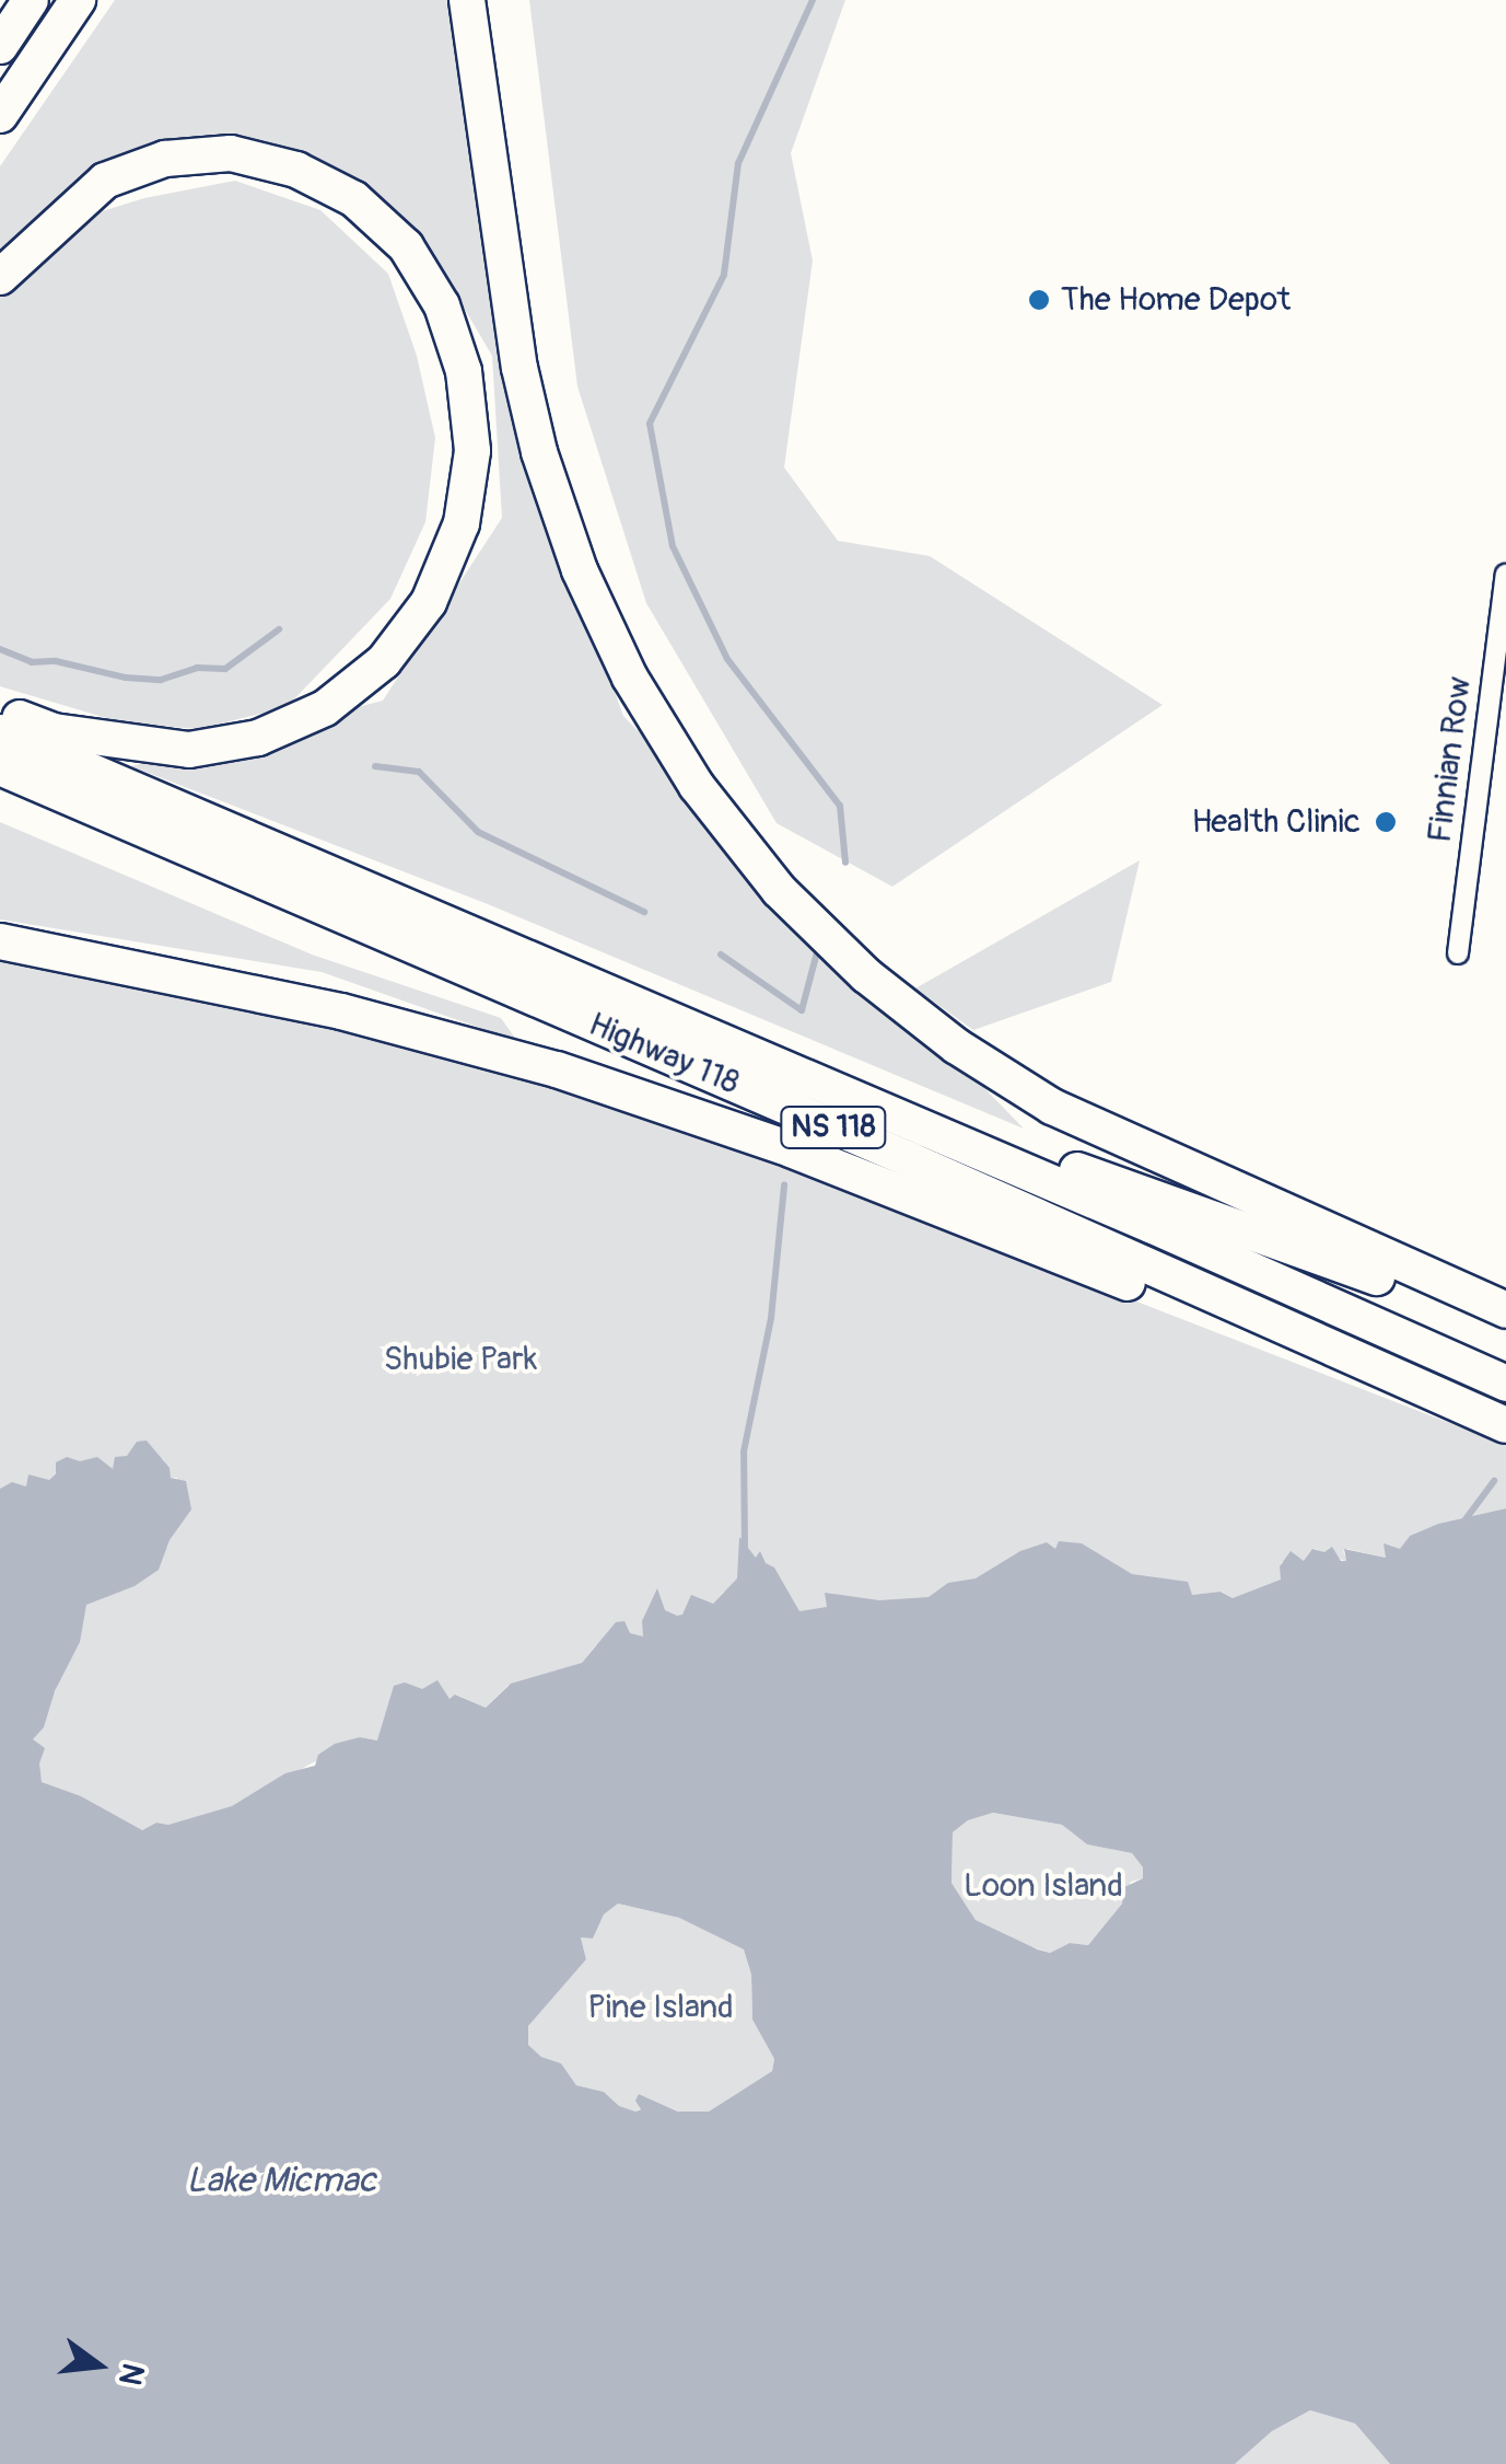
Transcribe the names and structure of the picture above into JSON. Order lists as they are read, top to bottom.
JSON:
{
  "streets": {
    "highway": ["Highway 118", "NS 118"],
    "street": ["Finnian Row"]
  },
  "water": ["Lake Micmac"],
  "parks": ["Shubie Park", "Loon Island", "Pine Island"],
  "places": ["The Home Depot", "Health Clinic"],
  "north": "right"
}
